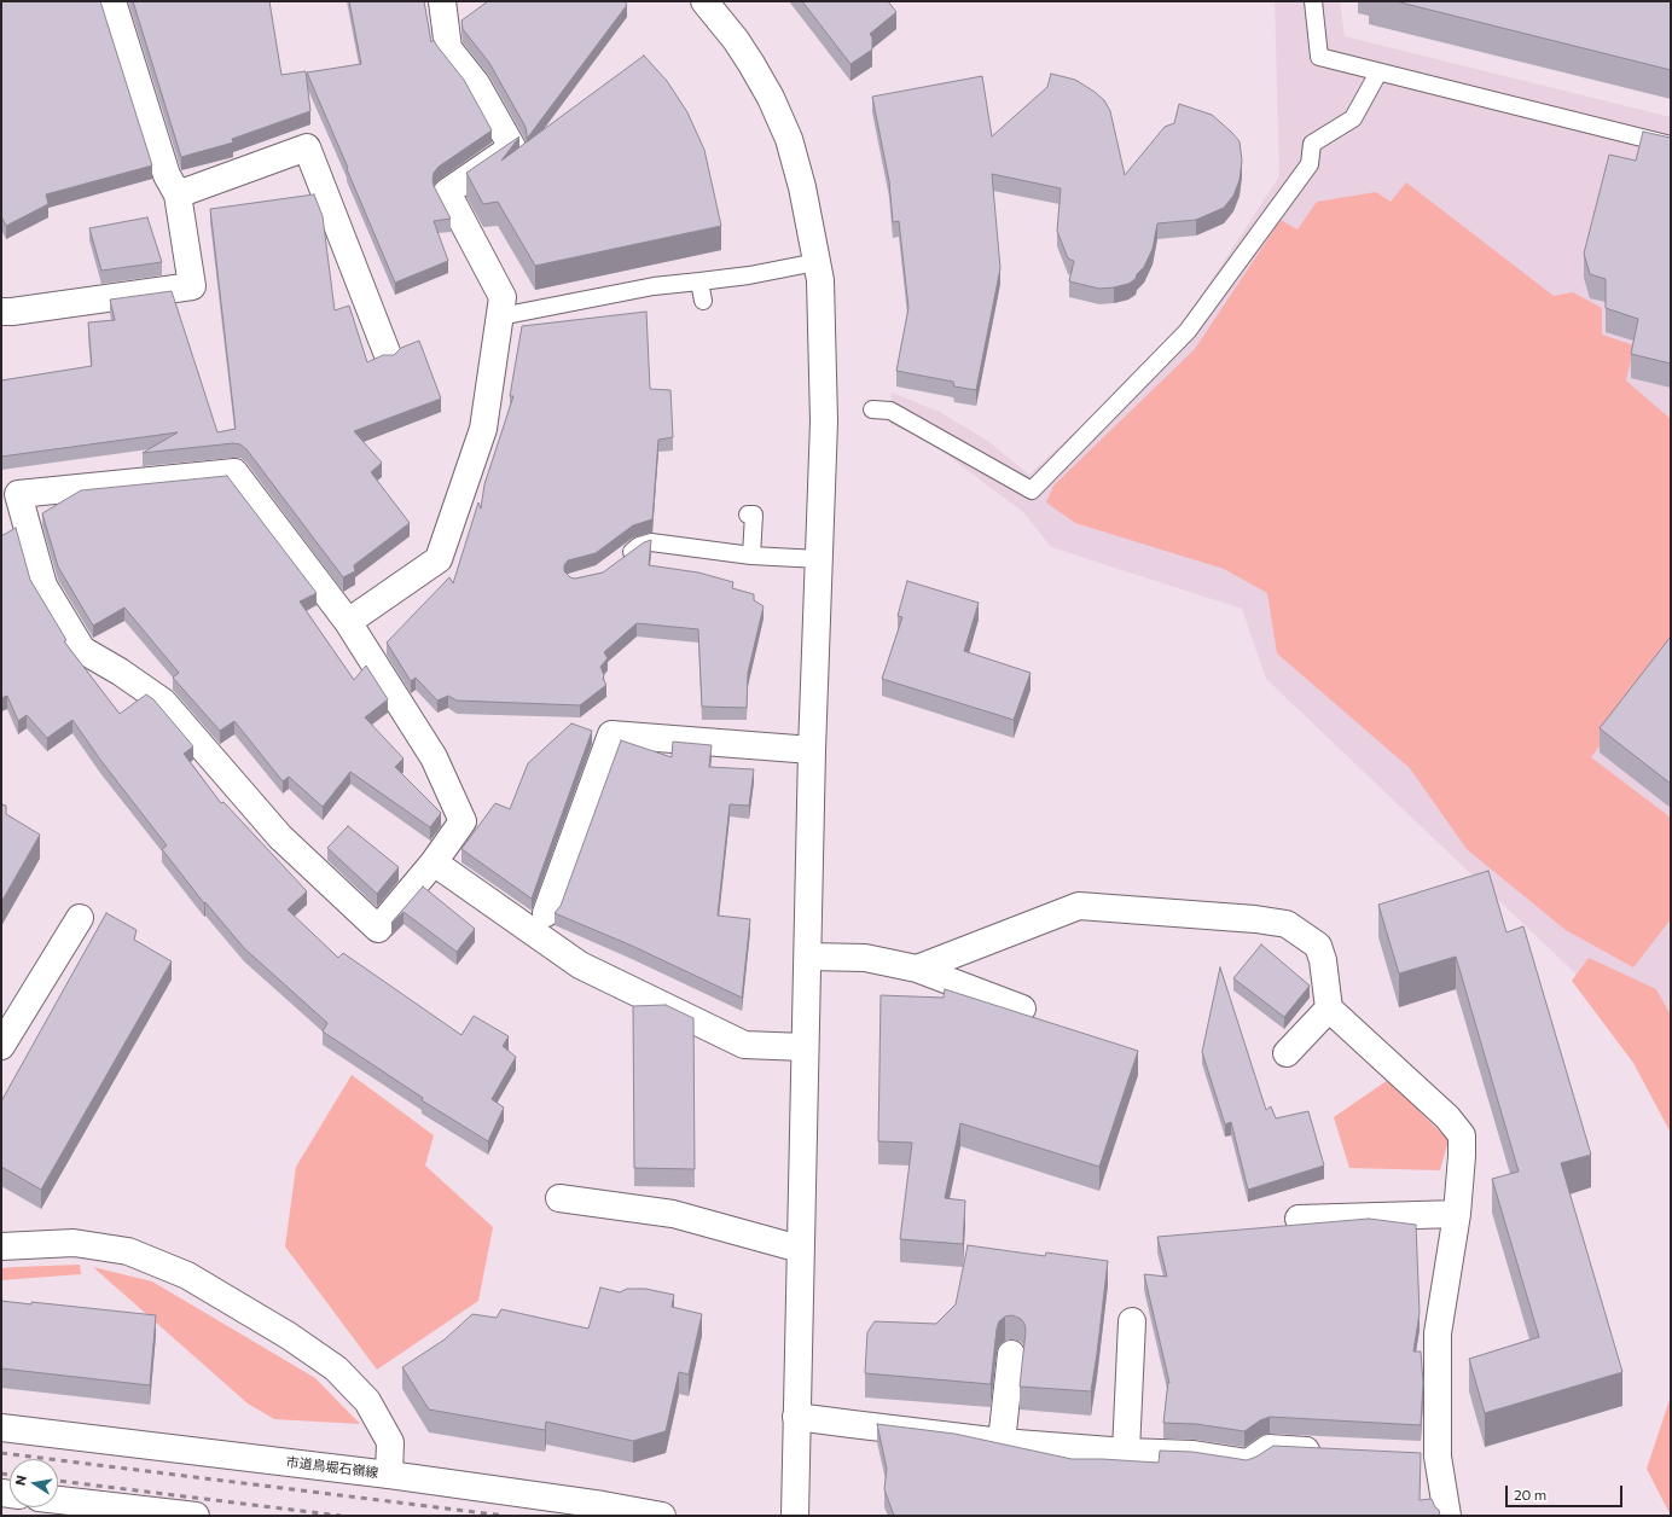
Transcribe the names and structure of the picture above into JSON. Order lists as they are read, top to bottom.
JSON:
{
  "streets": {
    "street": ["市道鳥堀石嶺線"]
  },
  "scale_bar": "20 m",
  "north": "left"
}
